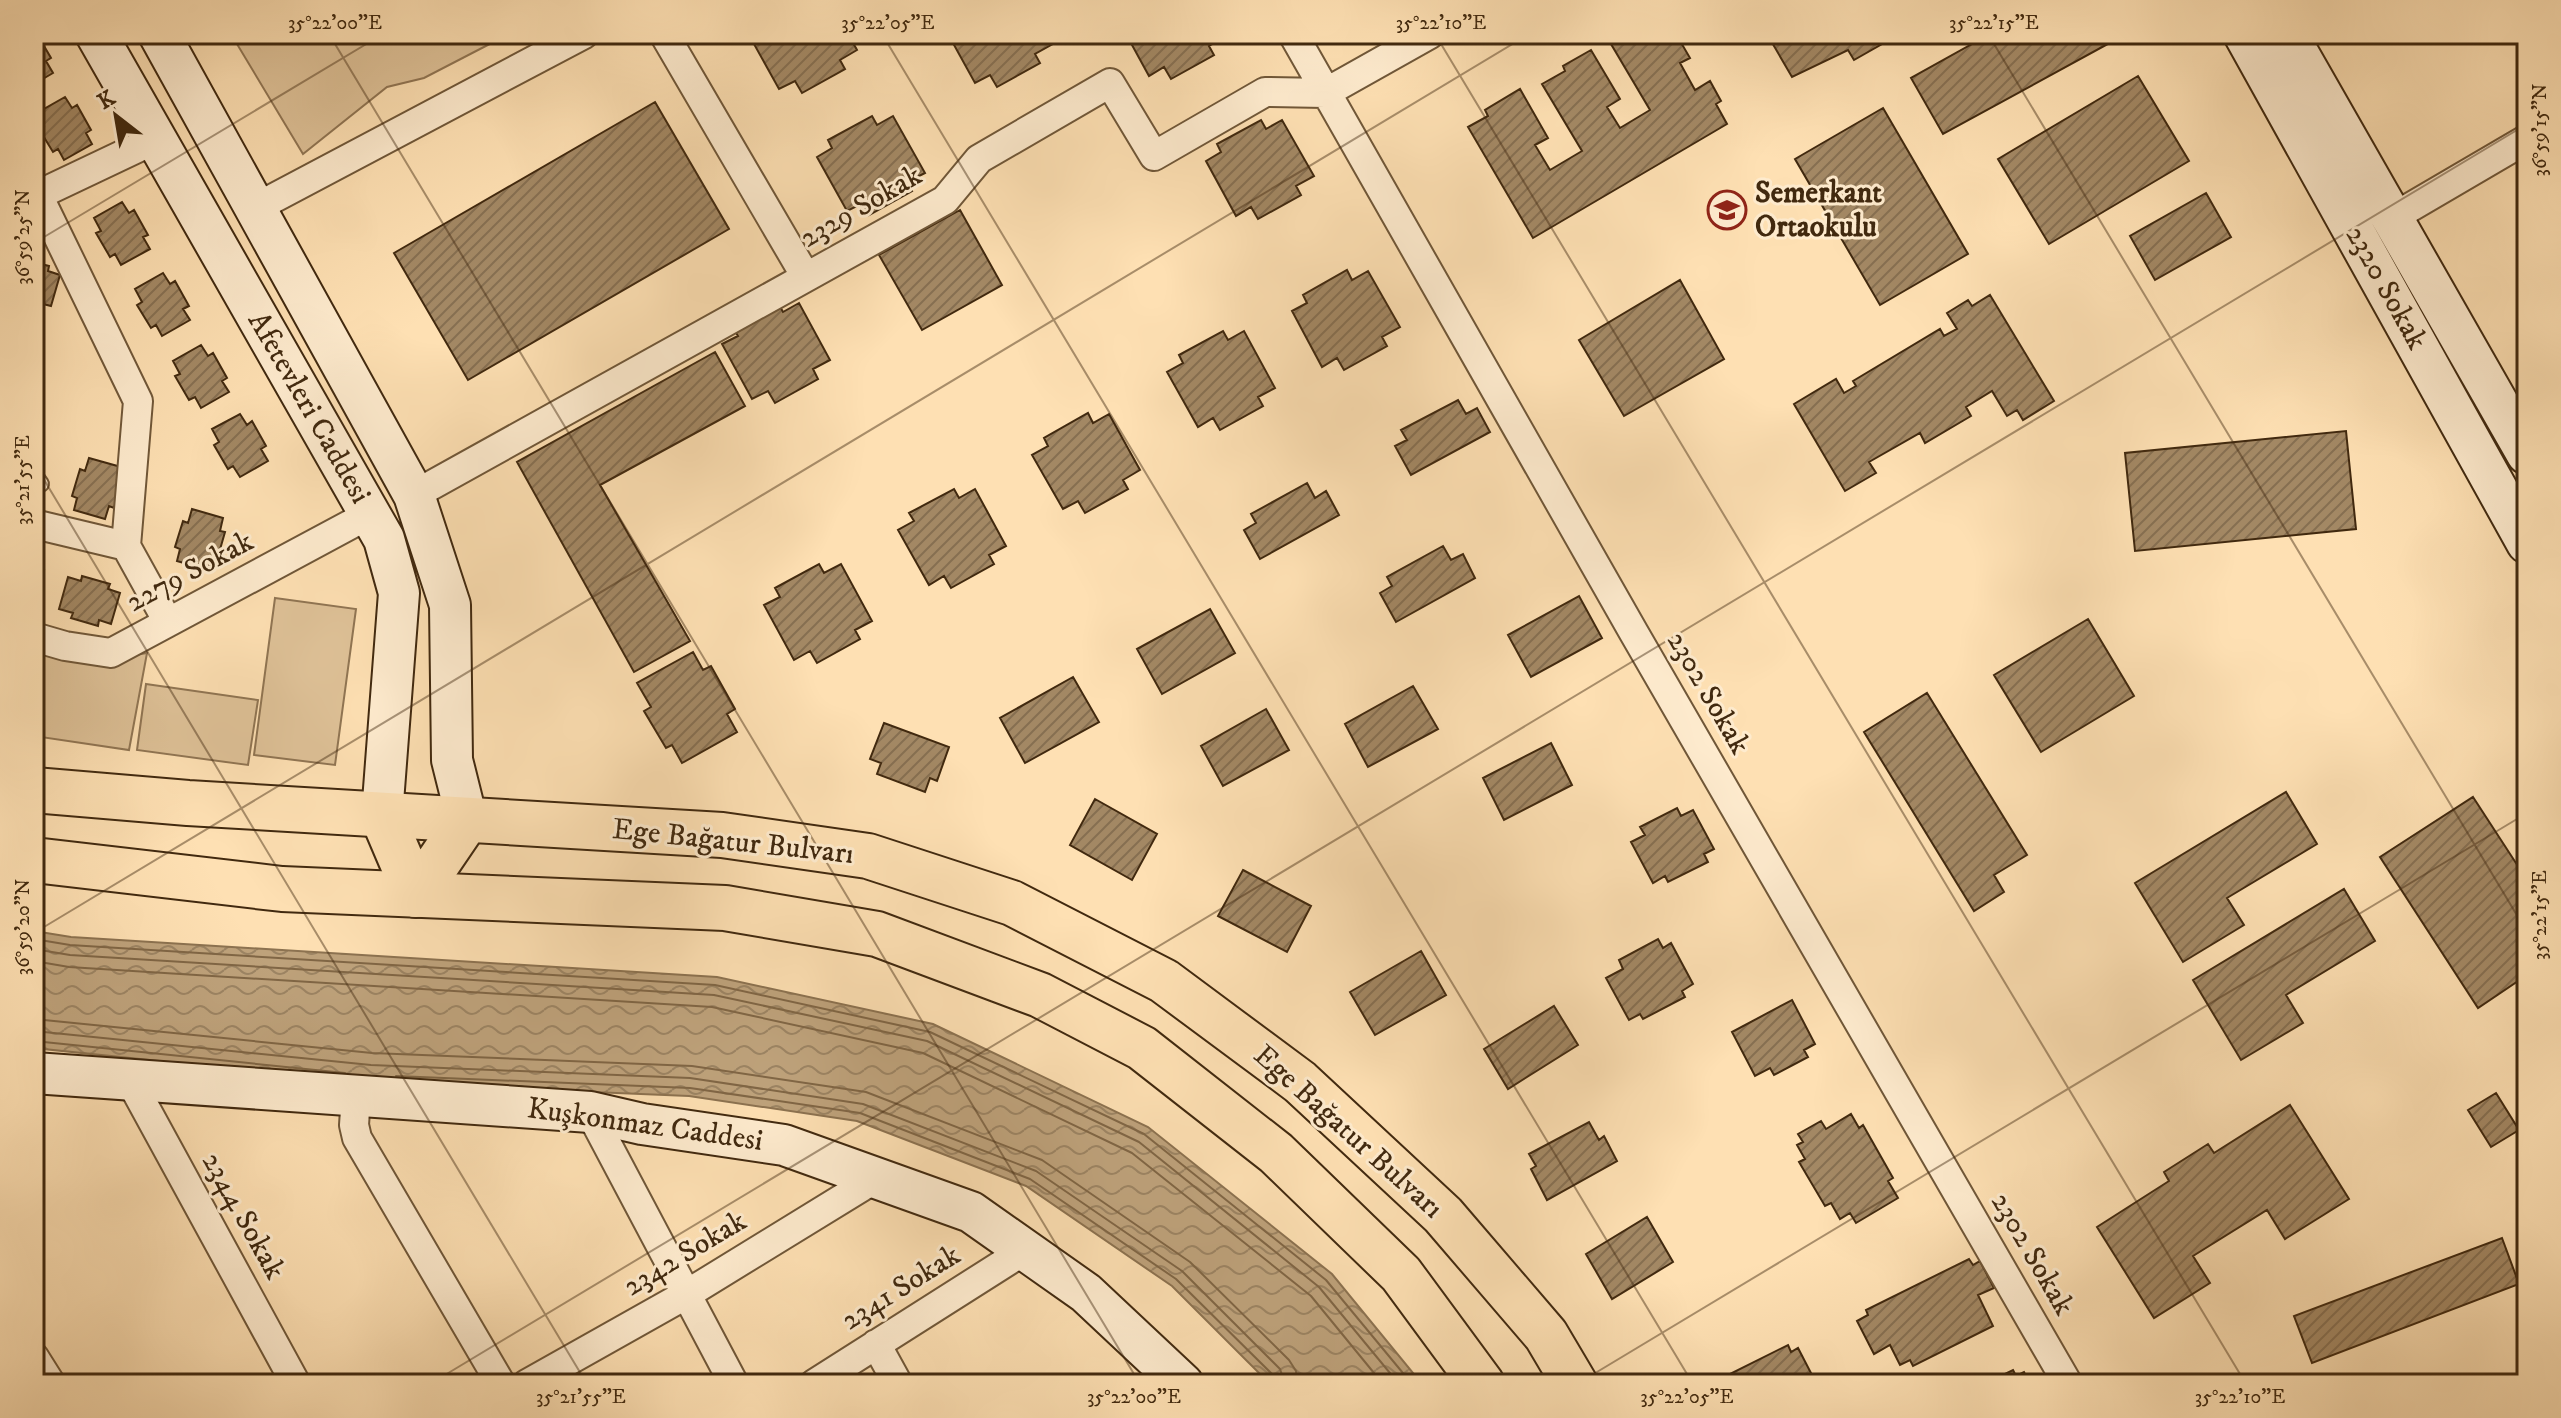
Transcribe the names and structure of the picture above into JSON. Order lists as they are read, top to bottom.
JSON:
{
  "streets": {
    "main road": ["Ege Bağatur Bulvarı"],
    "street": [
      "2329 Sokak",
      "2320 Sokak",
      "Afetevleri Caddesi",
      "2279 Sokak",
      "2302 Sokak",
      "Kuşkonmaz Caddesi",
      "2344 Sokak",
      "2342 Sokak",
      "2341 Sokak"
    ]
  },
  "crossings": [
    ["2329 Sokak", "Afetevleri Caddesi"],
    ["2329 Sokak", "2302 Sokak"],
    ["Afetevleri Caddesi", "2279 Sokak"],
    ["Afetevleri Caddesi", "Ege Bağatur Bulvarı"],
    ["Kuşkonmaz Caddesi", "2344 Sokak"],
    ["Kuşkonmaz Caddesi", "2342 Sokak"],
    ["Kuşkonmaz Caddesi", "2341 Sokak"]
  ],
  "places": {
    "school or university": ["Semerkant Ortaokulu"]
  },
  "north": "top left",
  "coordinates": [
    "35°22'00\"E",
    "35°22'05\"E",
    "35°22'10\"E",
    "35°22'15\"E",
    "36°59'15\"N",
    "36°59'25\"N",
    "35°21'55\"E",
    "36°59'20\"N"
  ]
}
